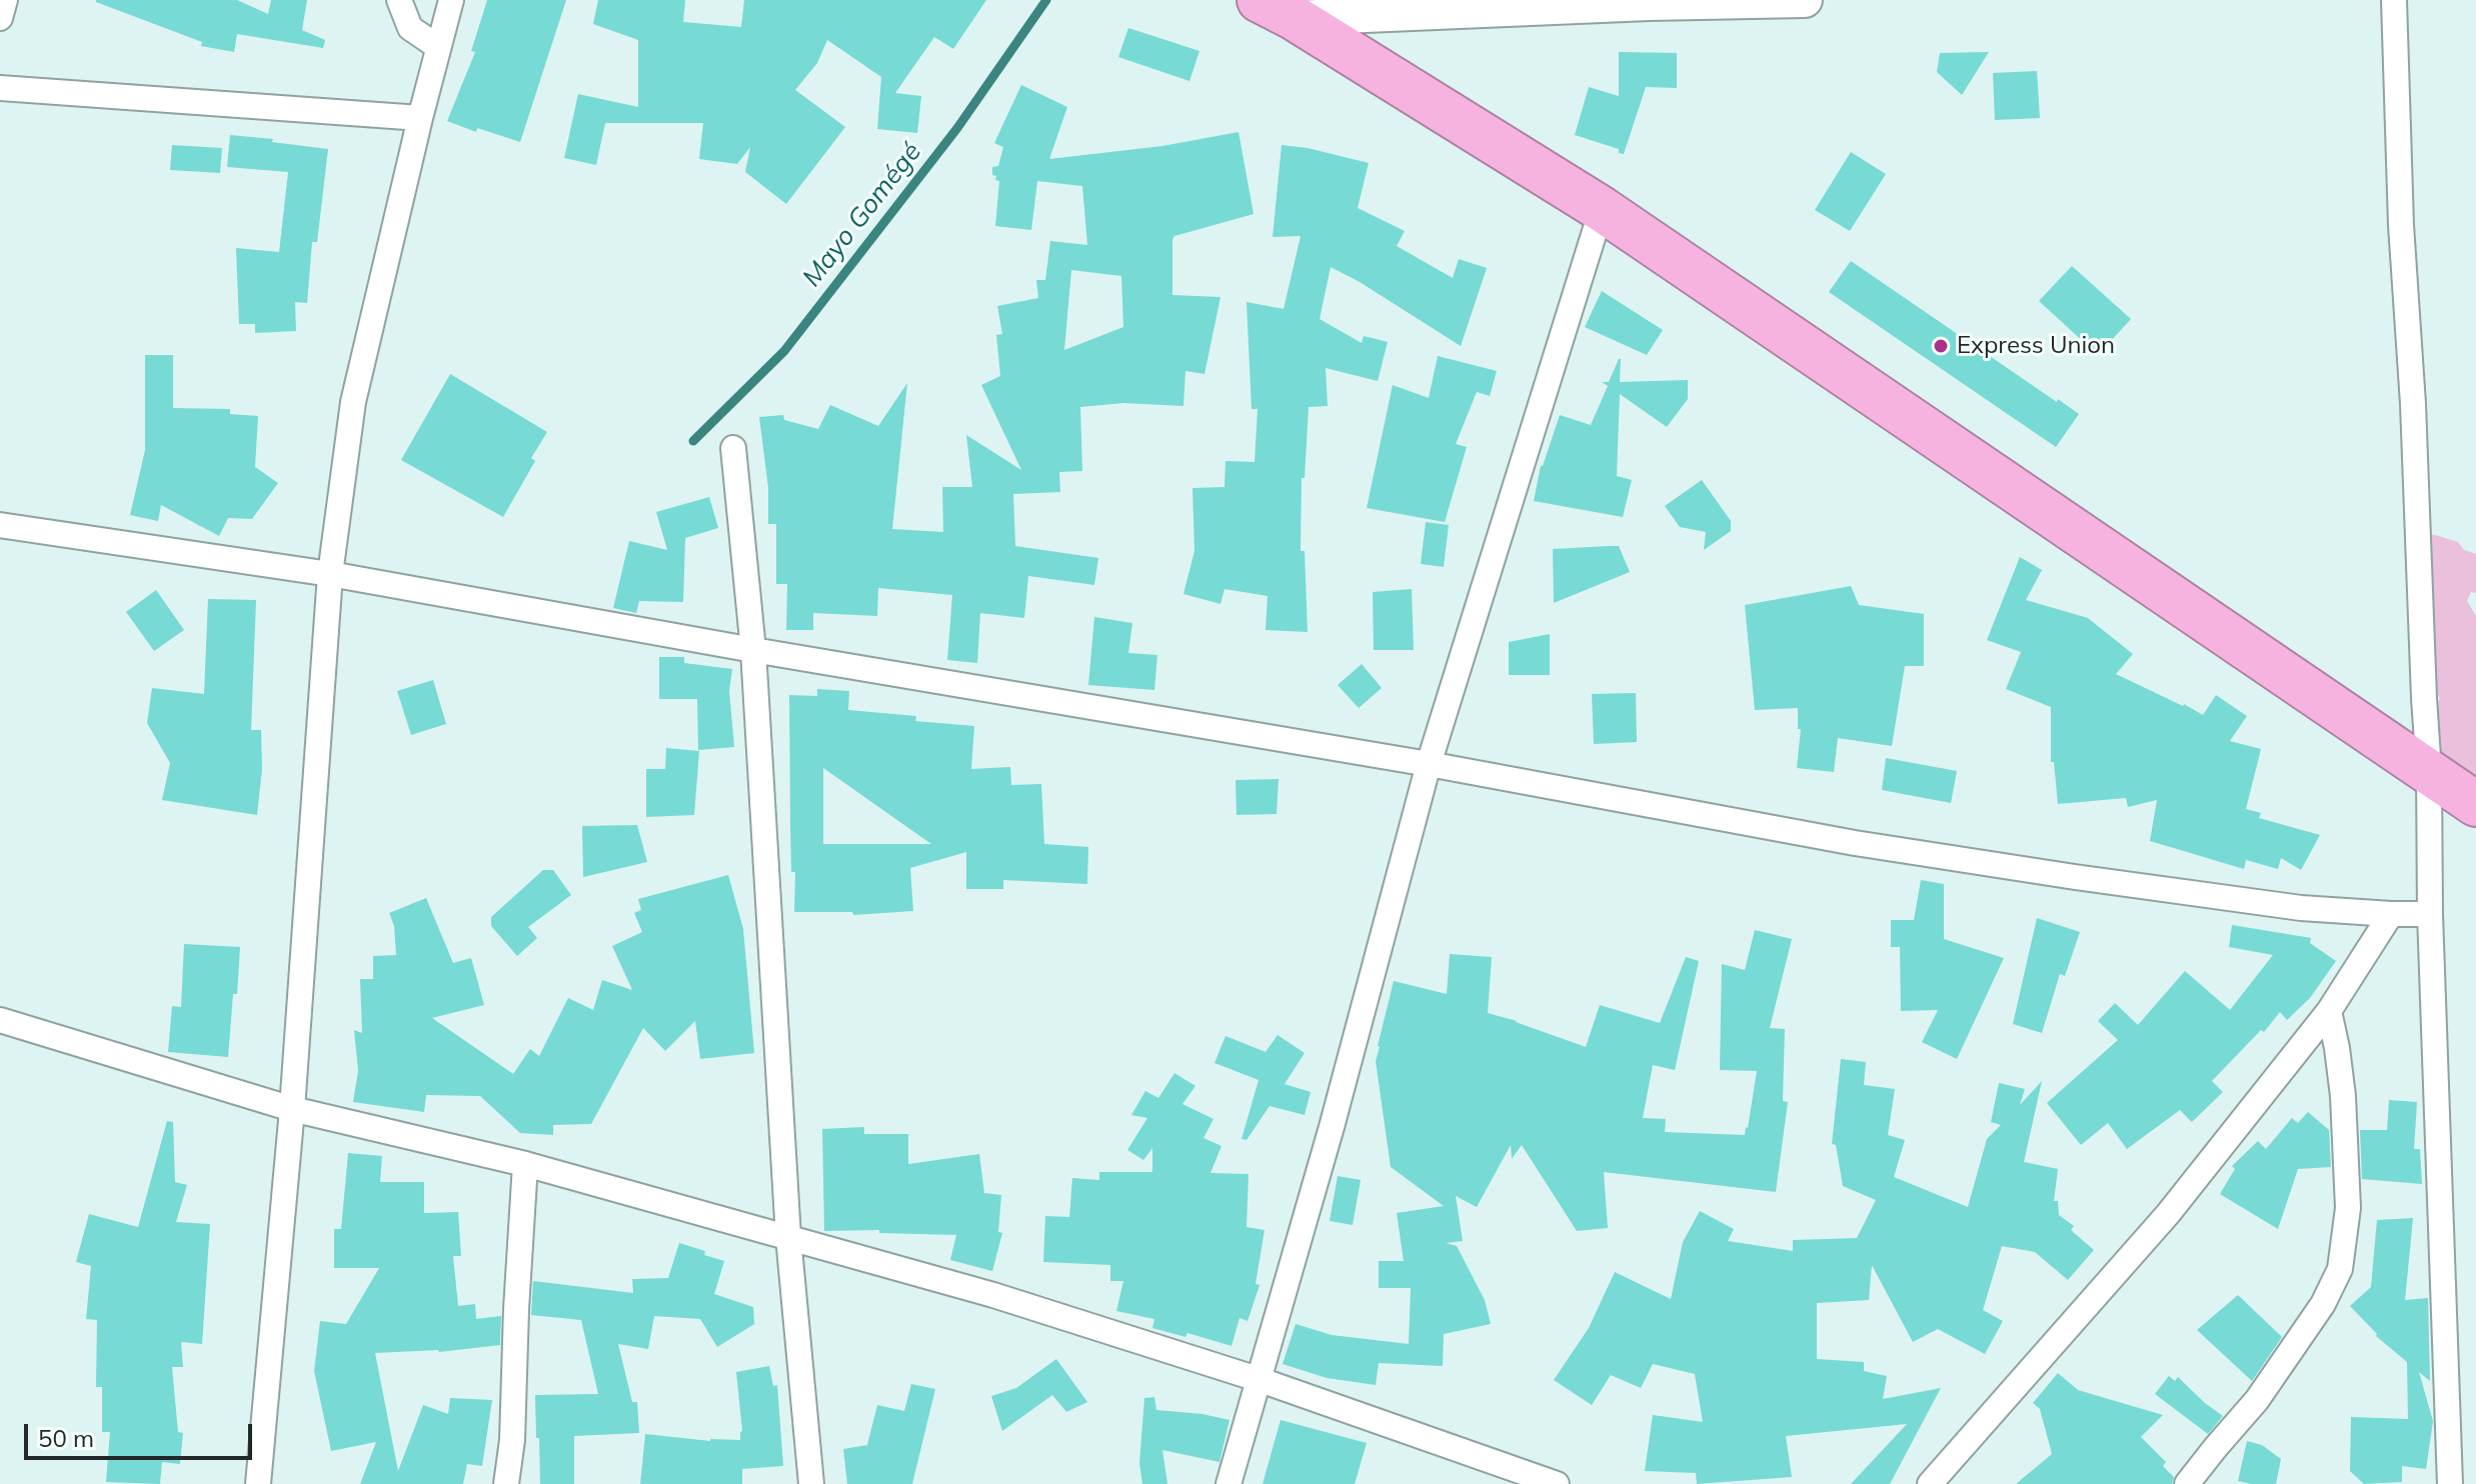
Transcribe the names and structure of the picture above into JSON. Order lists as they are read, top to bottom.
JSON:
{
  "water": ["Mayo Gomégé"],
  "places": ["Express Union"],
  "scale_bar": "50 m"
}
